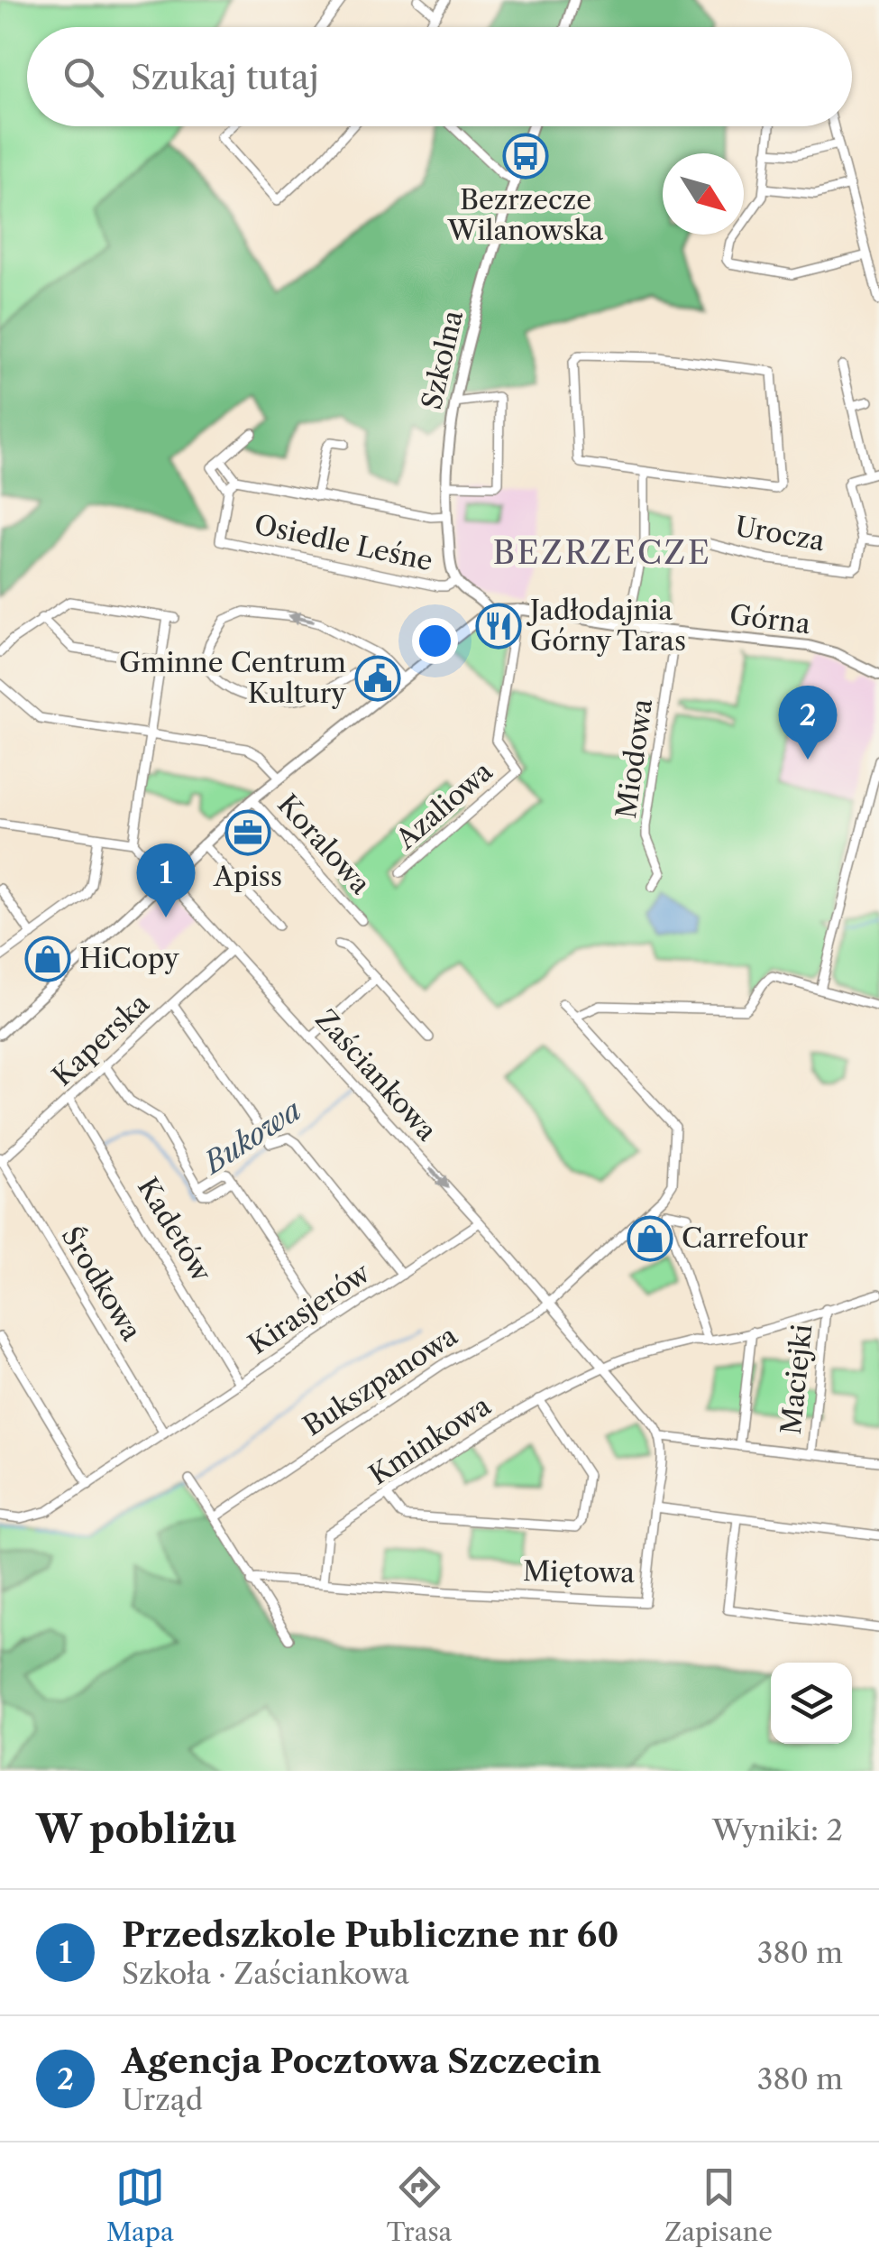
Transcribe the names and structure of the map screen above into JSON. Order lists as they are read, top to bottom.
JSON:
{
  "streets": {
    "street": [
      "Szkolna",
      "Urocza",
      "Osiedle Leśne",
      "Górna",
      "Miodowa",
      "Azaliowa",
      "Koralowa",
      "Kaperska",
      "Zaściankowa",
      "Kadetów",
      "Środkowa",
      "Kirasjerów",
      "Maciejki",
      "Bukszpanowa",
      "Kminkowa",
      "Miętowa"
    ]
  },
  "crossings": [
    ["Szkolna", "Osiedle Leśne"],
    ["Górna", "Miodowa"],
    ["Górna", "Azaliowa"],
    ["Górna", "Koralowa"],
    ["Koralowa", "Zaściankowa"],
    ["Kaperska", "Zaściankowa"],
    ["Kaperska", "Kadetów"],
    ["Kaperska", "Środkowa"],
    ["Zaściankowa", "Kirasjerów"],
    ["Zaściankowa", "Bukszpanowa"],
    ["Kadetów", "Kirasjerów"],
    ["Środkowa", "Kirasjerów"],
    ["Maciejki", "Kminkowa"],
    ["Kminkowa", "Miętowa"]
  ],
  "one_way": ["Zaściankowa"],
  "districts": ["BEZRZECZE"],
  "water": ["Bukowa"],
  "places": {
    "bus stop": ["Bezrzecze Wilanowska"],
    "restaurant": ["Jadłodajnia Górny Taras"],
    "public building": ["Gminne Centrum Kultury"],
    "office": ["Apiss"],
    "shop": ["HiCopy", "Carrefour"]
  },
  "north": "bottom right",
  "page": {
    "search": "Szukaj tutaj",
    "pins": ["2", "1"],
    "heading": ["W pobliżu", "Wyniki: 2"],
    "list": [
      {
        "mark": "1",
        "name": "Przedszkole Publiczne nr 60",
        "note": "Szkoła · Zaściankowa",
        "value": "380 m"
      },
      {
        "mark": "2",
        "name": "Agencja Pocztowa Szczecin",
        "note": "Urząd",
        "value": "380 m"
      }
    ],
    "nav": ["Mapa", "Trasa", "Zapisane"]
  }
}
